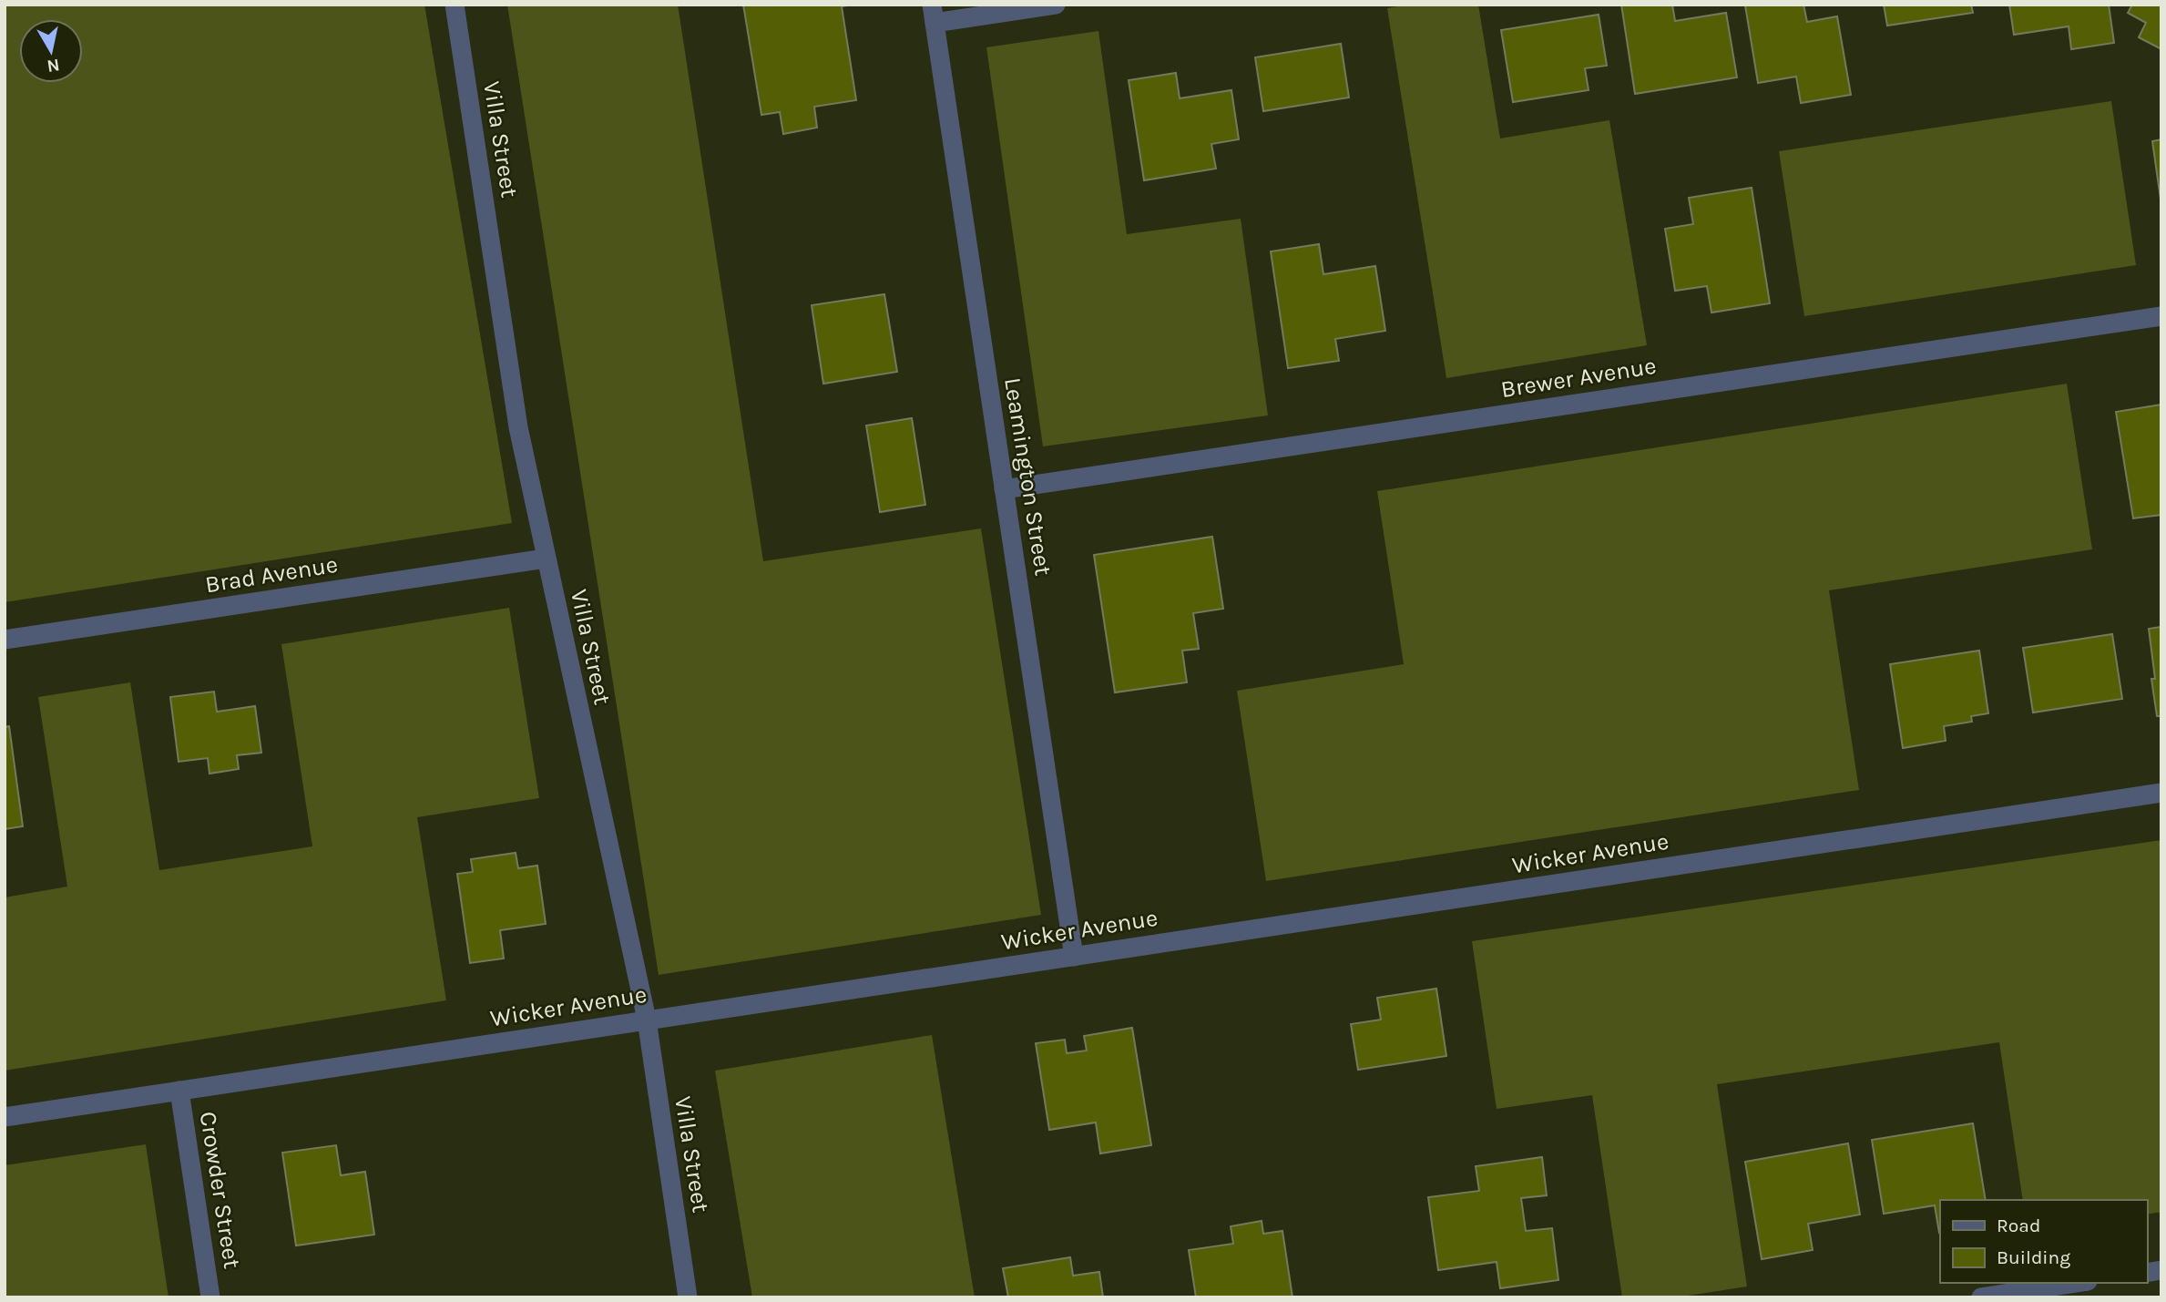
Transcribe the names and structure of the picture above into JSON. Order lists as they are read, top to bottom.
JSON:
{
  "streets": {
    "street": [
      "Villa Street",
      "Brewer Avenue",
      "Leamington Street",
      "Brad Avenue",
      "Wicker Avenue",
      "Crowder Street"
    ]
  },
  "crossings": [
    ["Villa Street", "Brad Avenue"],
    ["Villa Street", "Wicker Avenue"],
    ["Brewer Avenue", "Leamington Street"],
    ["Leamington Street", "Wicker Avenue"],
    ["Wicker Avenue", "Crowder Street"]
  ],
  "legend": ["Road", "Building"],
  "north": "bottom"
}
